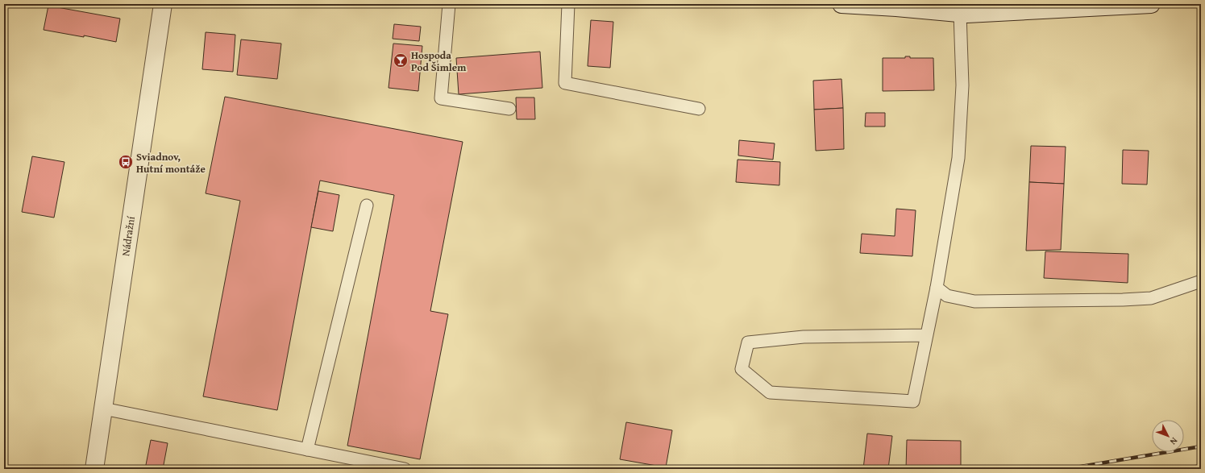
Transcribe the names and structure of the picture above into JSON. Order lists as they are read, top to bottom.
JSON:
{
  "streets": {
    "street": ["Nádražní"]
  },
  "places": {
    "bar": ["Hospoda Pod Šimlem"],
    "bus stop": ["Sviadnov, Hutní montáže"]
  },
  "north": "bottom right"
}
